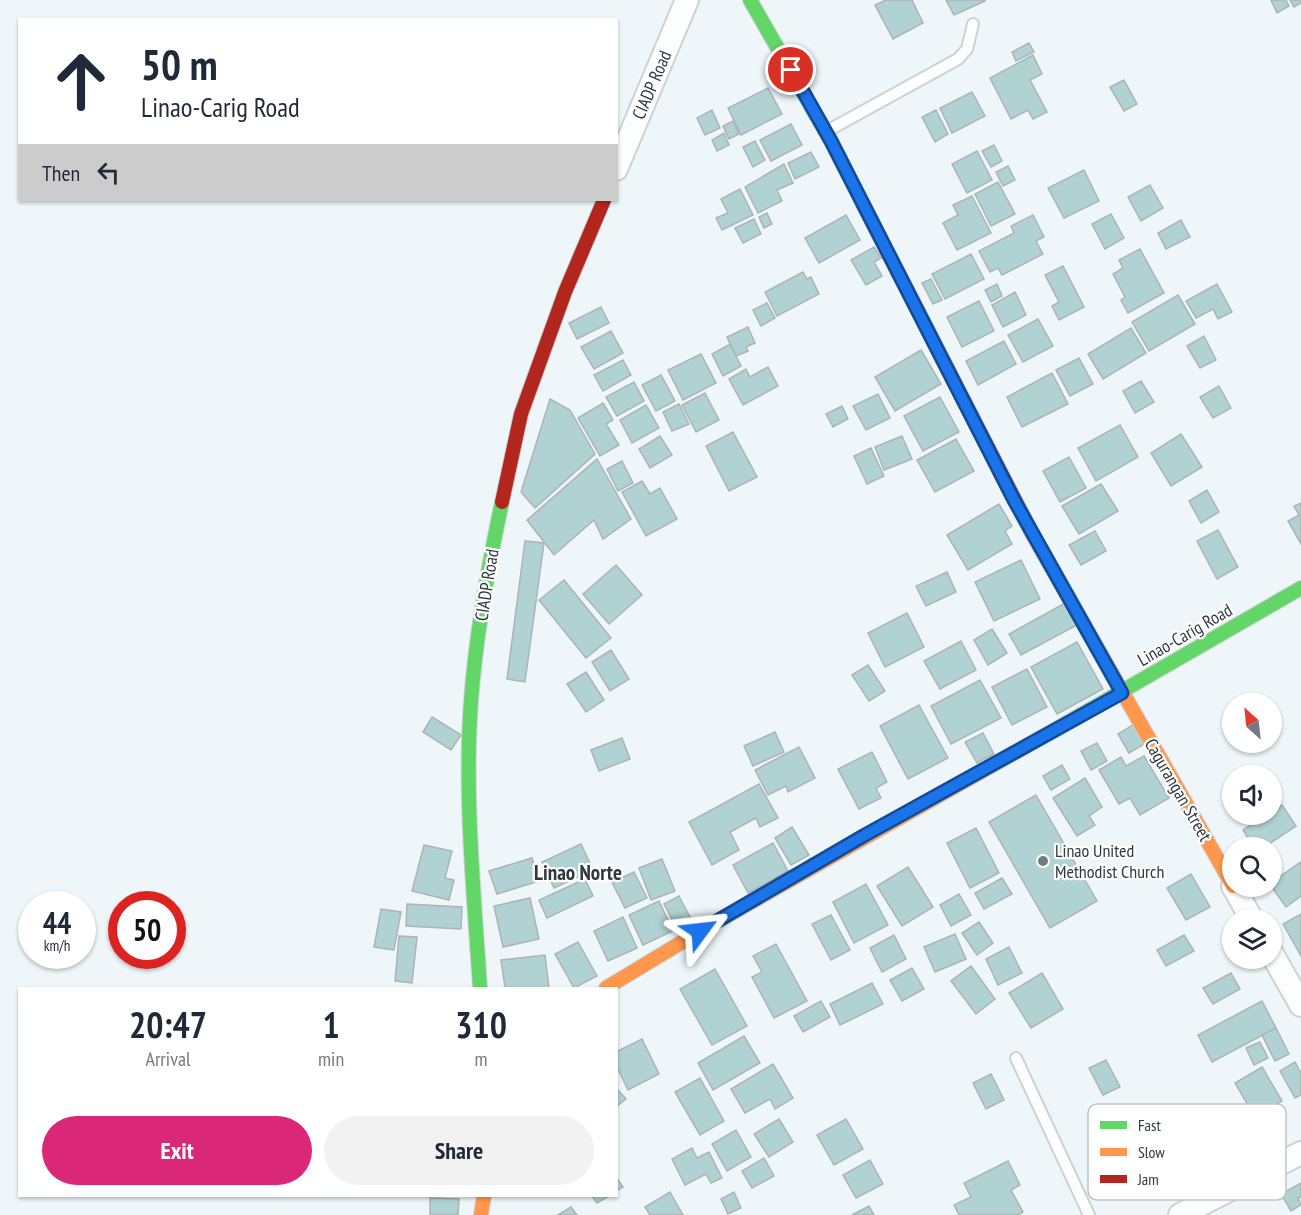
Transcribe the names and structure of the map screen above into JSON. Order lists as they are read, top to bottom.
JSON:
{
  "streets": {
    "street": ["CIADP Road", "Linao-Carig Road", "Cagurangan Street"]
  },
  "crossings": [
    ["Linao-Carig Road", "Cagurangan Street"]
  ],
  "districts": ["Linao Norte"],
  "places": ["Linao United Methodist Church"],
  "legend": ["Fast", "Slow", "Jam"],
  "north": "top left",
  "page": {
    "turn": ["50 m", "Linao-Carig Road"],
    "then": "Then",
    "speed": "44 km/h",
    "limit": "50",
    "eta": [
      "20:47",
      "Arrival",
      "1",
      "min",
      "310",
      "m"
    ],
    "buttons": ["Exit", "Share"]
  }
}
